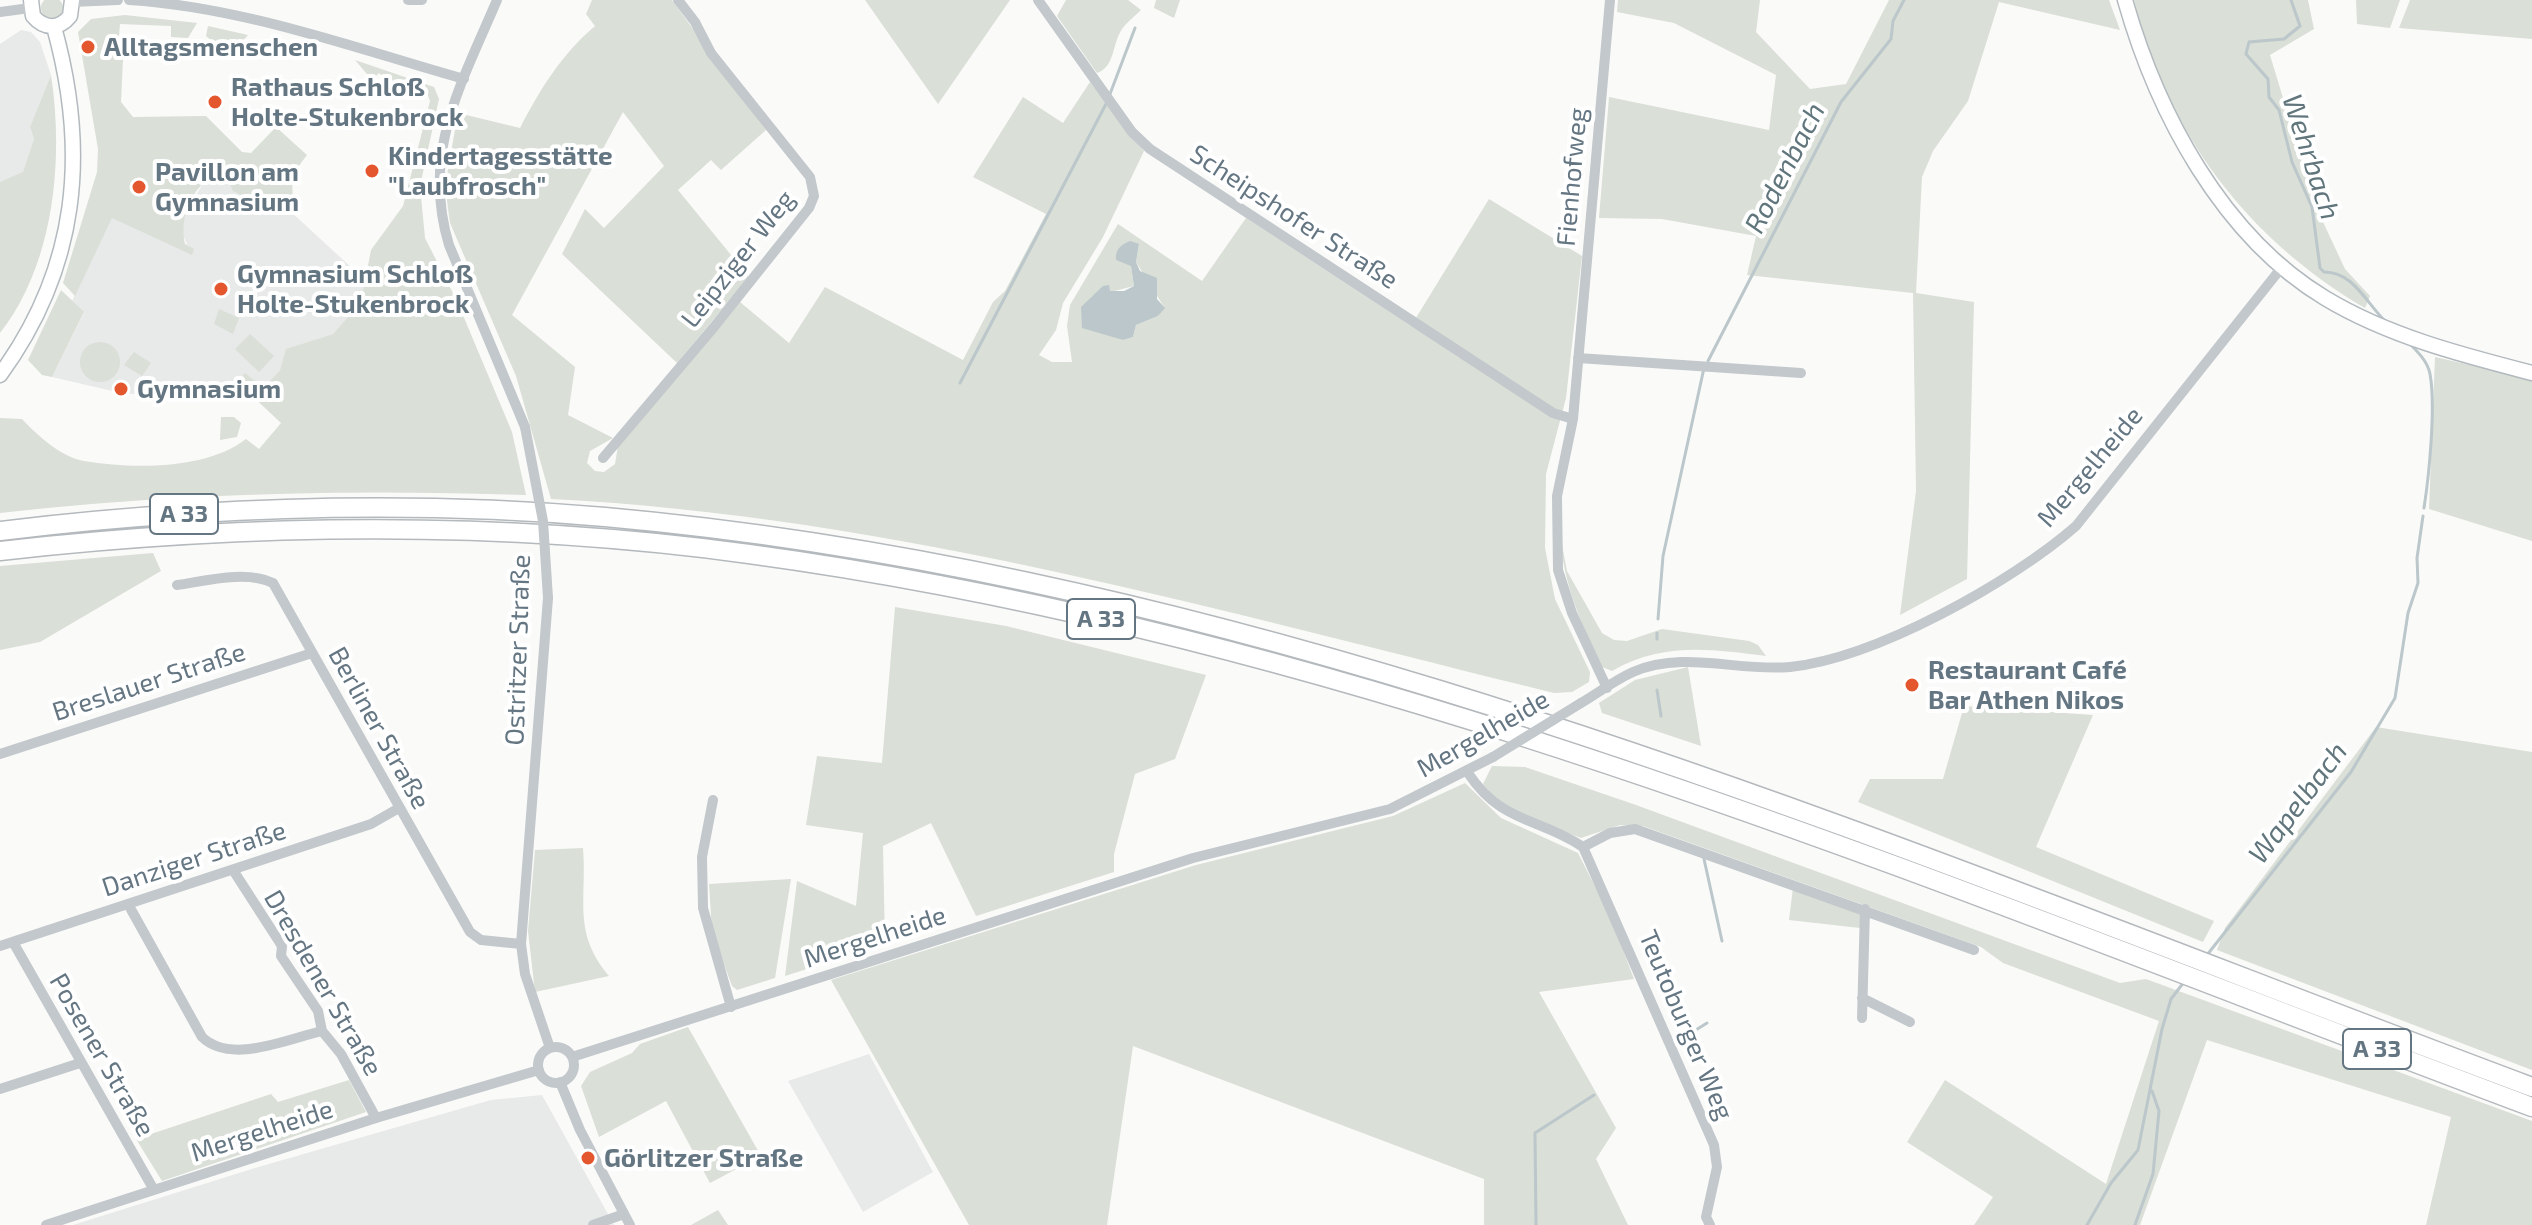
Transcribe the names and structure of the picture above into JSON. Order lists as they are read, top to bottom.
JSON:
{
  "streets": {
    "highway": ["A 33"],
    "street": [
      "Fienhofweg",
      "Scheipshofer Straße",
      "Leipziger Weg",
      "Mergelheide",
      "Ostritzer Straße",
      "Breslauer Straße",
      "Berliner Straße",
      "Danziger Straße",
      "Dresdener Straße",
      "Teutoburger Weg",
      "Posener Straße"
    ]
  },
  "crossings": [
    ["Fienhofweg", "Scheipshofer Straße"],
    ["Fienhofweg", "Mergelheide"],
    ["Mergelheide", "Ostritzer Straße"],
    ["Mergelheide", "Dresdener Straße"],
    ["Mergelheide", "Posener Straße"],
    ["Ostritzer Straße", "Berliner Straße"],
    ["Breslauer Straße", "Berliner Straße"],
    ["Berliner Straße", "Danziger Straße"],
    ["Danziger Straße", "Dresdener Straße"],
    ["Danziger Straße", "Posener Straße"]
  ],
  "water": ["Wehrbach", "Rodenbach", "Wapelbach"],
  "places": [
    "Alltagsmenschen",
    "Rathaus Schloß Holte-Stukenbrock",
    "Kindertagesstätte \"Laubfrosch\"",
    "Pavillon am Gymnasium",
    "Gymnasium Schloß Holte-Stukenbrock",
    "Gymnasium",
    "Restaurant Café Bar Athen Nikos",
    "Görlitzer Straße"
  ]
}
